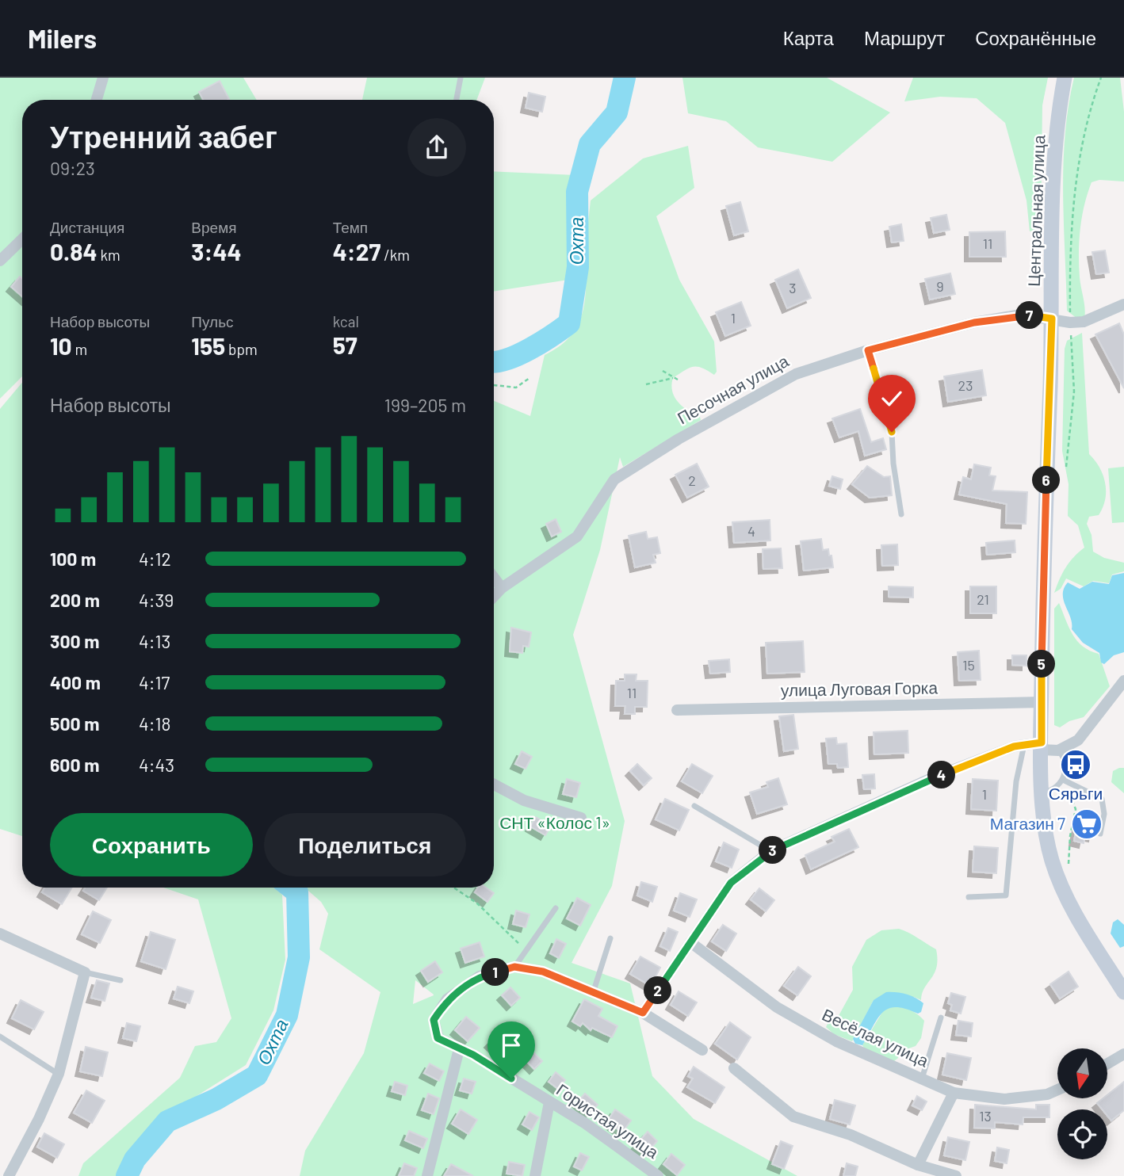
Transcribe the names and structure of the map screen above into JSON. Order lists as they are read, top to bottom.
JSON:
{
  "streets": {
    "street": [
      "Центральная улица",
      "Песочная улица",
      "улица Луговая Горка",
      "Весёлая улица",
      "Гористая улица"
    ]
  },
  "crossings": [
    ["Центральная улица", "Песочная улица"],
    ["Центральная улица", "улица Луговая Горка"]
  ],
  "water": ["Охта"],
  "parks": ["СНТ «Колос 1»"],
  "places": {
    "bus stop": ["Сярьги"],
    "supermarket": ["Магазин 7"]
  },
  "house_numbers": [
    "11",
    "9",
    "3",
    "1",
    "23",
    "2",
    "4",
    "21",
    "15",
    "11",
    "1",
    "13"
  ],
  "north": "bottom",
  "page": {
    "header": "Milers",
    "nav": ["Карта", "Маршрут", "Сохранённые"],
    "heading": ["Утренний забег", "09:23"],
    "stats": [
      ["Дистанция", "0.84 km"],
      ["Время", "3:44"],
      ["Темп", "4:27 /km"],
      ["Набор высоты", "10 m"],
      ["Пульс", "155 bpm"],
      ["kcal", "57"]
    ],
    "pins": [
      "7",
      "6",
      "5",
      "4",
      "3",
      "1",
      "2"
    ],
    "chart": ["Набор высоты", "199–205 m"],
    "list": [
      {
        "name": "100 m",
        "note": "4:12"
      },
      {
        "name": "200 m",
        "note": "4:39"
      },
      {
        "name": "300 m",
        "note": "4:13"
      },
      {
        "name": "400 m",
        "note": "4:17"
      },
      {
        "name": "500 m",
        "note": "4:18"
      },
      {
        "name": "600 m",
        "note": "4:43"
      }
    ],
    "buttons": ["Сохранить", "Поделиться"]
  }
}
